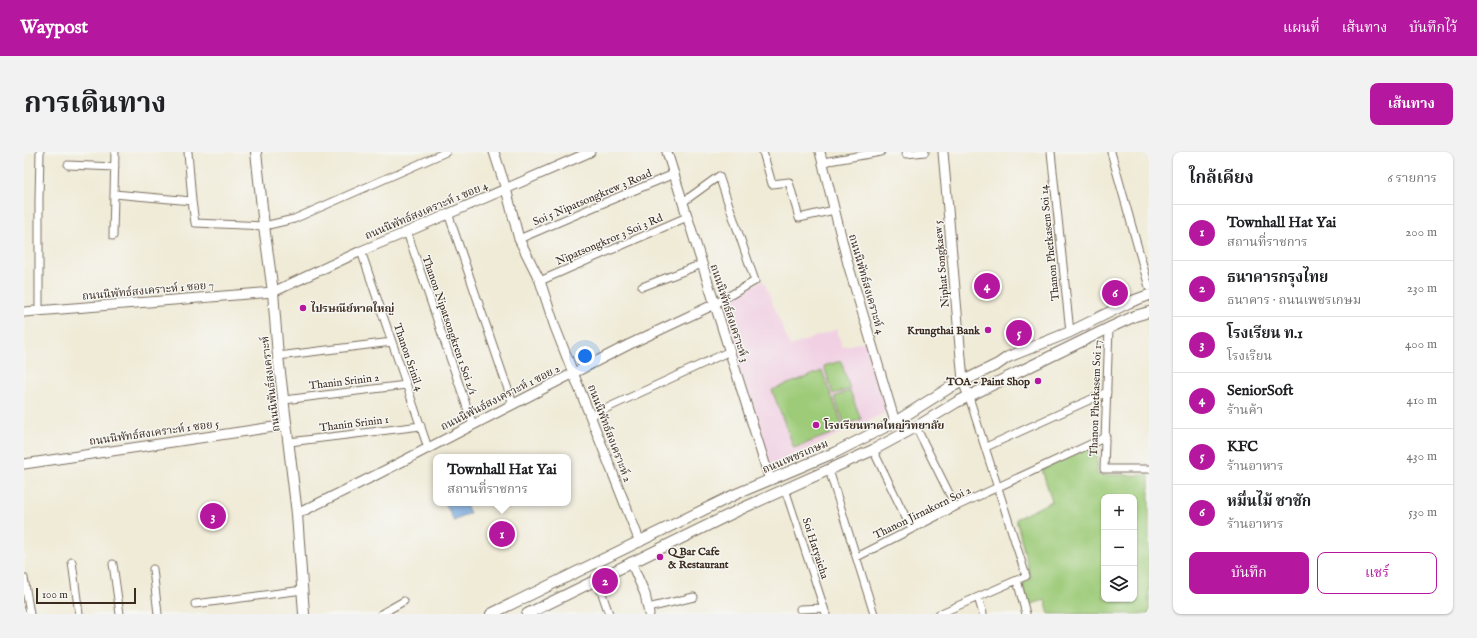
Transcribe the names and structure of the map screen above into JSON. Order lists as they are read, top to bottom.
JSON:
{
  "streets": {
    "main road": ["ถนนนิพันธ์สงเคราะห์", "ถนนเพชรเกษม"],
    "street": [
      "Soi 5 Nipatsongkrew 3 Road",
      "ถนนนิพัทธ์สงเคราะห์ 1 ซอย 4",
      "Nipatsongkror 3 Soi 3 Rd",
      "Thanon Phetkasem Soi 14",
      "Niphat Songkaew 5",
      "ถนนนิพัทธ์สงเคราะห์ 4",
      "ถนนนิพัทธ์สงเคราะห์ 1 ซอย 7",
      "ถนนนิพัทธ์สงเคราะห์ 3",
      "Thanon Nipatsongkren 1 Soi 2/1",
      "Thanon Srinil 4",
      "Thanin Srinin 2",
      "ถนนนิพันธ์สงเคราะห์ 1 ซอย 2",
      "Thanon Phetkasem Soi 17",
      "Thanin Srinin 1",
      "ถนนนิพัทธ์สงเคราะห์ 1 ซอย 5",
      "ถนนนิพัทธ์สงเคราะห์ 2",
      "Thanon Jirnakorn Soi 2",
      "Soi Hatyaieha"
    ]
  },
  "crossings": [
    ["Soi 5 Nipatsongkrew 3 Road", "ถนนนิพัทธ์สงเคราะห์ 3"],
    ["Soi 5 Nipatsongkrew 3 Road", "ถนนนิพัทธ์สงเคราะห์ 2"],
    ["ถนนนิพัทธ์สงเคราะห์ 1 ซอย 4", "ถนนนิพัทธ์สงเคราะห์ 1 ซอย 7"],
    ["ถนนนิพัทธ์สงเคราะห์ 1 ซอย 4", "Thanon Nipatsongkren 1 Soi 2/1"],
    ["ถนนนิพัทธ์สงเคราะห์ 1 ซอย 4", "Thanon Srinil 4"],
    ["ถนนนิพัทธ์สงเคราะห์ 1 ซอย 4", "ถนนนิพันธ์สงเคราะห์"],
    ["ถนนนิพัทธ์สงเคราะห์ 1 ซอย 4", "ถนนนิพัทธ์สงเคราะห์ 2"],
    ["Nipatsongkror 3 Soi 3 Rd", "ถนนนิพัทธ์สงเคราะห์ 3"],
    ["Nipatsongkror 3 Soi 3 Rd", "ถนนนิพัทธ์สงเคราะห์ 2"],
    ["Thanon Phetkasem Soi 14", "ถนนเพชรเกษม"],
    ["Niphat Songkaew 5", "ถนนเพชรเกษม"],
    ["ถนนนิพัทธ์สงเคราะห์ 4", "ถนนเพชรเกษม"],
    ["ถนนนิพัทธ์สงเคราะห์ 1 ซอย 7", "ถนนนิพันธ์สงเคราะห์"],
    ["ถนนนิพัทธ์สงเคราะห์ 3", "ถนนนิพันธ์สงเคราะห์ 1 ซอย 2"],
    ["ถนนนิพัทธ์สงเคราะห์ 3", "ถนนเพชรเกษม"],
    ["Thanon Nipatsongkren 1 Soi 2/1", "ถนนนิพันธ์สงเคราะห์ 1 ซอย 2"],
    ["Thanon Srinil 4", "Thanin Srinin 2"],
    ["Thanon Srinil 4", "ถนนนิพันธ์สงเคราะห์ 1 ซอย 2"],
    ["Thanon Srinil 4", "Thanin Srinin 1"],
    ["Thanin Srinin 2", "ถนนนิพันธ์สงเคราะห์"],
    ["ถนนนิพันธ์สงเคราะห์", "ถนนนิพันธ์สงเคราะห์ 1 ซอย 2"],
    ["ถนนนิพันธ์สงเคราะห์", "Thanin Srinin 1"],
    ["ถนนนิพันธ์สงเคราะห์", "ถนนนิพัทธ์สงเคราะห์ 1 ซอย 5"],
    ["ถนนนิพันธ์สงเคราะห์ 1 ซอย 2", "ถนนนิพัทธ์สงเคราะห์ 2"],
    ["Thanon Phetkasem Soi 17", "Thanon Jirnakorn Soi 2"],
    ["ถนนนิพัทธ์สงเคราะห์ 2", "ถนนเพชรเกษม"]
  ],
  "places": [
    "ไปรษณีย์หาดใหญ่",
    "Krungthai Bank",
    "TOA - Paint Shop",
    "โรงเรียนหาดใหญ่วิทยาลัย",
    "Q Bar Cafe & Restaurant"
  ],
  "scale_bar": "100 m",
  "page": {
    "header": "Waypost",
    "nav": ["แผนที่", "เส้นทาง", "บันทึกไว้"],
    "title": "การเดินทาง",
    "buttons": [
      "เส้นทาง",
      ["บันทึก", "แชร์"]
    ],
    "heading": ["ใกล้เคียง", "6 รายการ"],
    "list": [
      {
        "mark": "1",
        "name": "Townhall Hat Yai",
        "note": "สถานที่ราชการ",
        "value": "200 m"
      },
      {
        "mark": "2",
        "name": "ธนาคารกรุงไทย",
        "note": "ธนาคาร · ถนนเพชรเกษม",
        "value": "230 m"
      },
      {
        "mark": "3",
        "name": "โรงเรียน ท.1",
        "note": "โรงเรียน",
        "value": "400 m"
      },
      {
        "mark": "4",
        "name": "SeniorSoft",
        "note": "ร้านค้า",
        "value": "410 m"
      },
      {
        "mark": "5",
        "name": "KFC",
        "note": "ร้านอาหาร",
        "value": "430 m"
      },
      {
        "mark": "6",
        "name": "หมื่นไม้ ชาชัก",
        "note": "ร้านอาหาร",
        "value": "530 m"
      }
    ],
    "pins": [
      "4",
      "6",
      "5",
      "3",
      "1",
      "2"
    ],
    "popup": ["Townhall Hat Yai", "สถานที่ราชการ"],
    "map_buttons": ["+", "−"],
    "scale": "100 m"
  }
}
